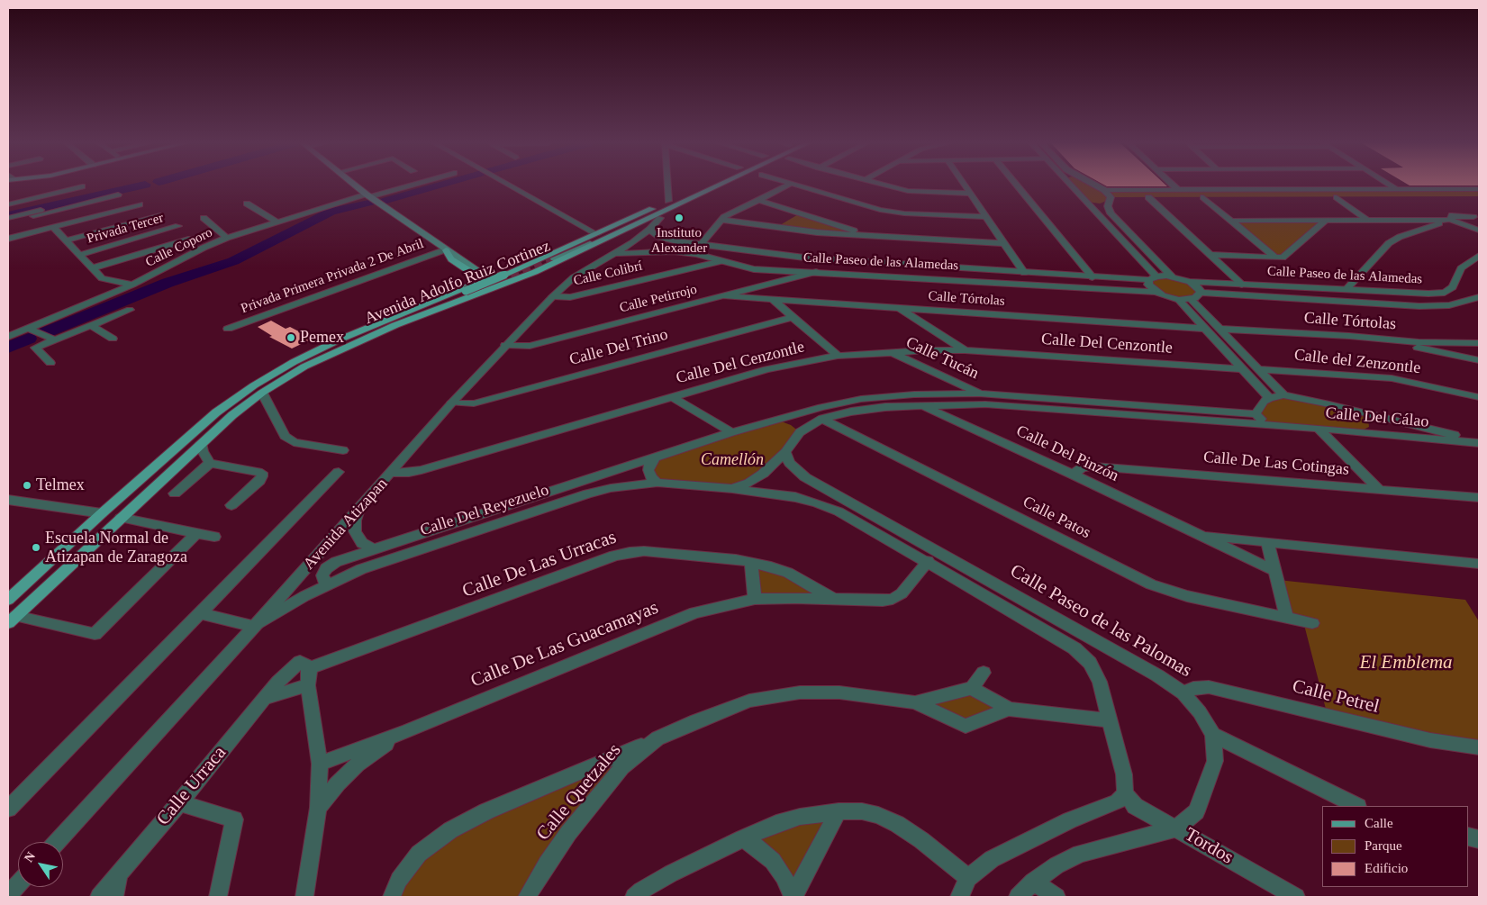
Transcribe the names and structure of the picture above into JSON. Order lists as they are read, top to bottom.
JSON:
{
  "streets": {
    "main road": ["Avenida Adolfo Ruiz Cortinez"],
    "street": [
      "Privada Tercer",
      "Calle Coporo",
      "Calle Paseo de las Alamedas",
      "Calle Colibrí",
      "Privada Primera Privada 2 De Abril",
      "Calle Petirrojo",
      "Calle Tórtolas",
      "Calle Del Cenzontle",
      "Calle Del Trino",
      "Calle Tucán",
      "Calle del Zenzontle",
      "Calle Del Cálao",
      "Calle Del Pinzón",
      "Calle De Las Cotingas",
      "Calle Del Reyezuelo",
      "Calle Patos",
      "Avenida Atizapan",
      "Calle De Las Urracas",
      "Calle Paseo de las Palomas",
      "Calle De Las Guacamayas",
      "Calle Petrel",
      "Calle Urraca",
      "Calle Quetzales",
      "Tordos"
    ]
  },
  "crossings": [
    ["Calle Paseo de las Alamedas", "Calle Colibrí"],
    ["Calle Paseo de las Alamedas", "Calle Petirrojo"],
    ["Calle Paseo de las Alamedas", "Avenida Atizapan"],
    ["Calle Colibrí", "Avenida Atizapan"],
    ["Calle Petirrojo", "Calle Tórtolas"],
    ["Calle Petirrojo", "Avenida Atizapan"],
    ["Calle Del Cenzontle", "Calle Tucán"],
    ["Calle Del Cenzontle", "Avenida Atizapan"],
    ["Calle Del Trino", "Avenida Atizapan"],
    ["Calle Del Cálao", "Calle Paseo de las Palomas"],
    ["Calle Del Pinzón", "Calle De Las Cotingas"],
    ["Calle Del Pinzón", "Calle Paseo de las Palomas"],
    ["Calle Del Reyezuelo", "Avenida Atizapan"],
    ["Calle Del Reyezuelo", "Calle Paseo de las Palomas"],
    ["Calle Patos", "Calle Paseo de las Palomas"],
    ["Calle De Las Urracas", "Calle De Las Guacamayas"],
    ["Calle De Las Urracas", "Calle Urraca"],
    ["Calle Paseo de las Palomas", "Calle Petrel"],
    ["Calle Paseo de las Palomas", "Tordos"]
  ],
  "parks": ["Camellón", "El Emblema"],
  "places": [
    "Instituto Alexander",
    "Pemex",
    "Telmex",
    "Escuela Normal de Atizapan de Zaragoza"
  ],
  "legend": ["Calle", "Parque", "Edificio"],
  "north": "top left"
}
